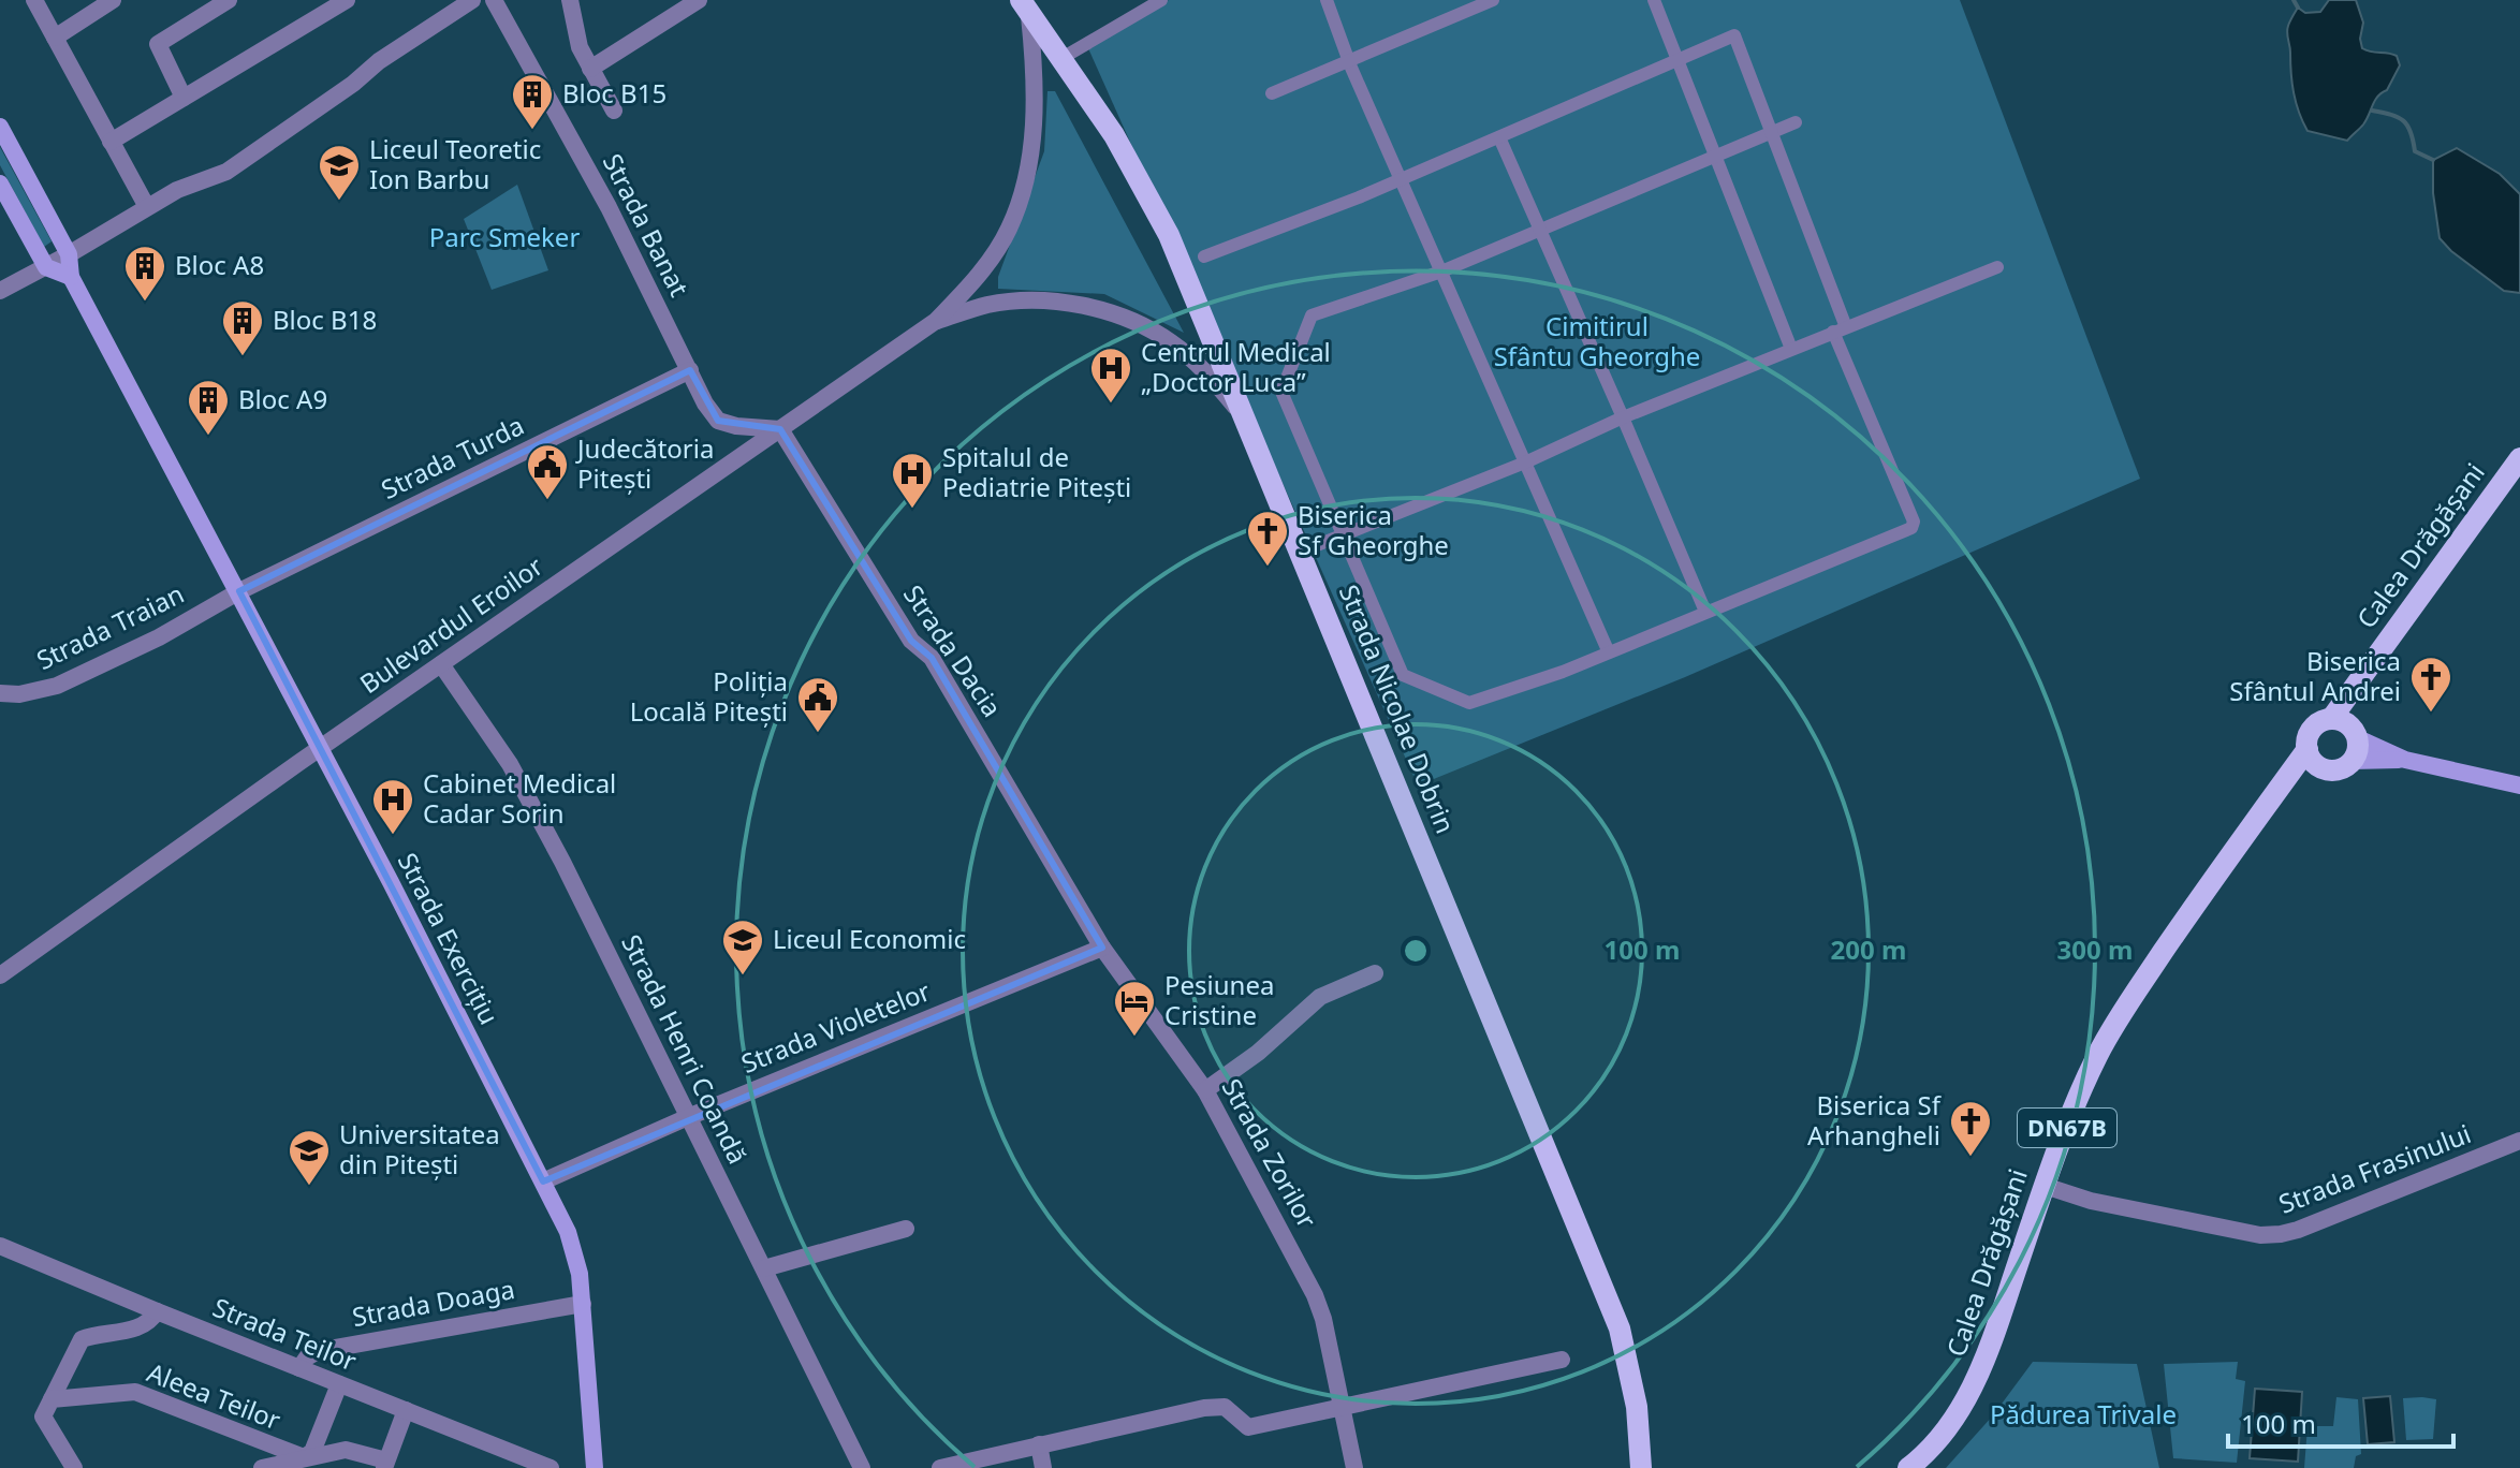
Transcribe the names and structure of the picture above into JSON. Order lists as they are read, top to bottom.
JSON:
{
  "streets": {
    "main road": [
      "Calea Drăgășani",
      "Strada Nicolae Dobrin",
      "Strada Exercițiu",
      "DN67B"
    ],
    "street": [
      "Strada Banat",
      "Strada Turda",
      "Bulevardul Eroilor",
      "Strada Traian",
      "Strada Dacia",
      "Strada Violetelor",
      "Strada Henri Coandă",
      "Strada Zorilor",
      "Strada Frasinului",
      "Strada Doaga",
      "Strada Teilor",
      "Aleea Teilor"
    ]
  },
  "crossings": [
    ["Strada Banat", "Strada Turda"],
    ["Strada Banat", "Bulevardul Eroilor"],
    ["Strada Banat", "Strada Dacia"],
    ["Strada Turda", "Strada Traian"],
    ["Strada Turda", "Strada Exercițiu"],
    ["Calea Drăgășani", "Strada Frasinului"],
    ["Bulevardul Eroilor", "Strada Dacia"],
    ["Bulevardul Eroilor", "Strada Nicolae Dobrin"],
    ["Bulevardul Eroilor", "Strada Exercițiu"],
    ["Bulevardul Eroilor", "Strada Henri Coandă"],
    ["Strada Traian", "Strada Exercițiu"],
    ["Strada Dacia", "Strada Violetelor"],
    ["Strada Dacia", "Strada Zorilor"],
    ["Strada Exercițiu", "Strada Violetelor"],
    ["Strada Exercițiu", "Strada Doaga"],
    ["Strada Violetelor", "Strada Henri Coandă"],
    ["Strada Violetelor", "Strada Zorilor"],
    ["Strada Doaga", "Strada Teilor"],
    ["Strada Teilor", "Aleea Teilor"]
  ],
  "parks": ["Parc Smeker", "Cimitirul Sfântu Gheorghe", "Pădurea Trivale"],
  "places": {
    "building": [
      "Bloc B15",
      "Bloc A8",
      "Bloc B18",
      "Bloc A9"
    ],
    "school or university": ["Liceul Teoretic Ion Barbu", "Liceul Economic", "Universitatea din Pitești"],
    "hospital": ["Centrul Medical „Doctor Luca”", "Spitalul de Pediatrie Pitești", "Cabinet Medical Cadar Sorin"],
    "public building": ["Judecătoria Pitești", "Poliția Locală Pitești"],
    "church": ["Biserica Sf Gheorghe", "Biserica Sfântul Andrei", "Biserica Sf Arhangheli"],
    "hotel": ["Pesiunea Cristine"]
  },
  "scale_bar": "100 m",
  "rings": ["100 m", "200 m", "300 m"]
}
